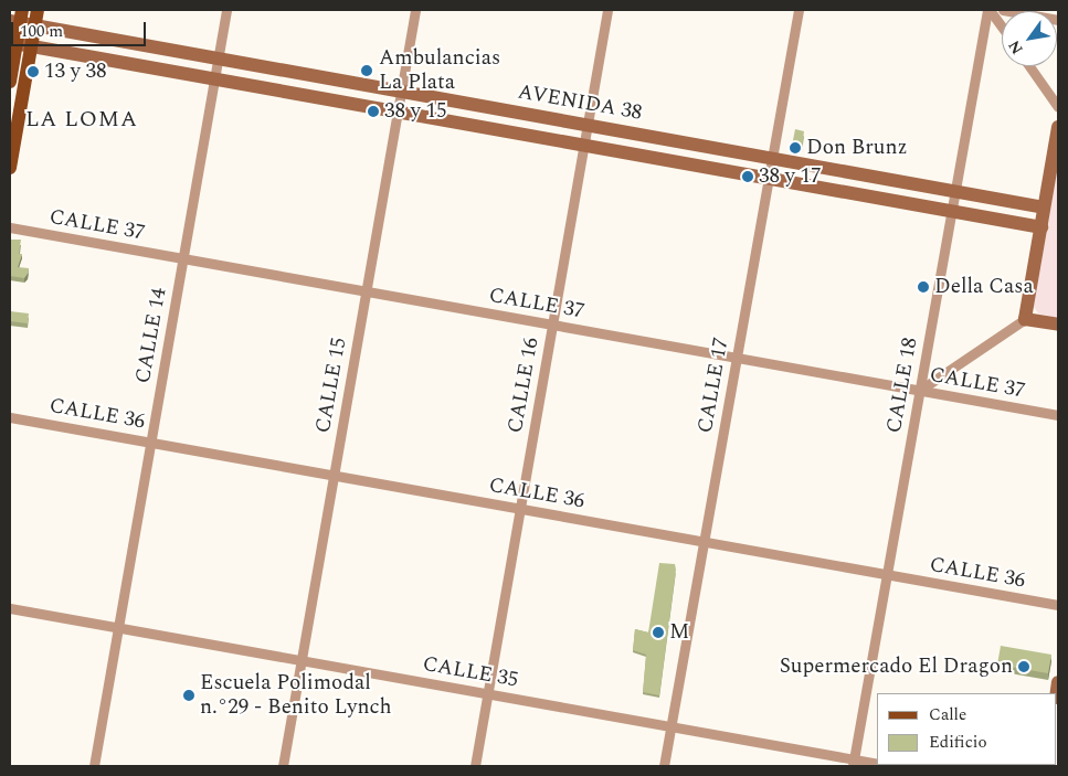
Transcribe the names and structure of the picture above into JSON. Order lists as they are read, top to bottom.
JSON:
{
  "streets": {
    "main road": ["AVENIDA 38"],
    "street": [
      "CALLE 37",
      "CALLE 14",
      "CALLE 15",
      "CALLE 16",
      "CALLE 17",
      "CALLE 18",
      "CALLE 36",
      "CALLE 35"
    ]
  },
  "crossings": [
    ["AVENIDA 38", "CALLE 14"],
    ["AVENIDA 38", "CALLE 15"],
    ["AVENIDA 38", "CALLE 16"],
    ["AVENIDA 38", "CALLE 17"],
    ["AVENIDA 38", "CALLE 18"],
    ["CALLE 37", "CALLE 14"],
    ["CALLE 37", "CALLE 15"],
    ["CALLE 37", "CALLE 16"],
    ["CALLE 37", "CALLE 17"],
    ["CALLE 37", "CALLE 18"],
    ["CALLE 14", "CALLE 36"],
    ["CALLE 14", "CALLE 35"],
    ["CALLE 15", "CALLE 36"],
    ["CALLE 15", "CALLE 35"],
    ["CALLE 16", "CALLE 36"],
    ["CALLE 16", "CALLE 35"],
    ["CALLE 17", "CALLE 36"],
    ["CALLE 17", "CALLE 35"],
    ["CALLE 18", "CALLE 36"],
    ["CALLE 18", "CALLE 35"]
  ],
  "districts": ["LA LOMA"],
  "places": [
    "Ambulancias La Plata",
    "13 y 38",
    "38 y 15",
    "Don Brunz",
    "38 y 17",
    "Della Casa",
    "M",
    "Supermercado El Dragon",
    "Escuela Polimodal n.°29 - Benito Lynch"
  ],
  "legend": ["Calle", "Edificio"],
  "scale_bar": "100 m",
  "north": "bottom left"
}
